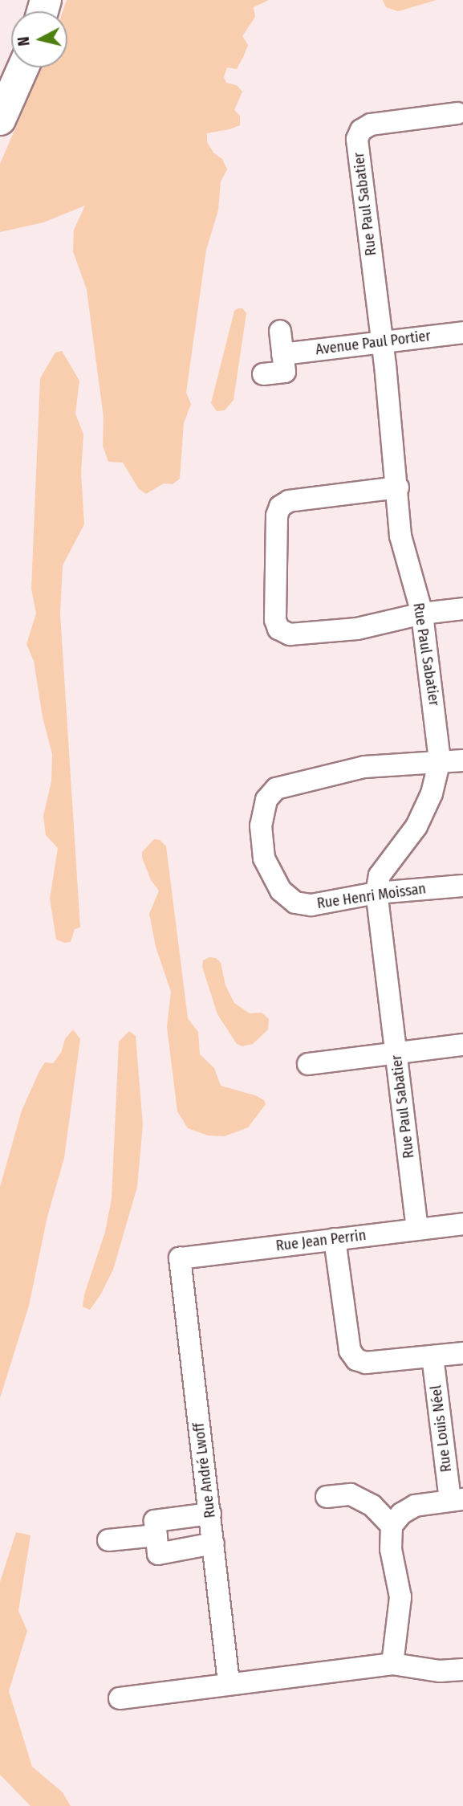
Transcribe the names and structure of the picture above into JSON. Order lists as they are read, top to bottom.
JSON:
{
  "streets": {
    "street": [
      "Rue Paul Sabatier",
      "Avenue Paul Portier",
      "Rue Henri Moissan",
      "Rue Jean Perrin",
      "Rue Louis Néel",
      "Rue André Lwoff"
    ]
  },
  "crossings": [
    ["Rue Paul Sabatier", "Avenue Paul Portier"],
    ["Rue Paul Sabatier", "Rue Henri Moissan"],
    ["Rue Paul Sabatier", "Rue Jean Perrin"],
    ["Rue Jean Perrin", "Rue André Lwoff"]
  ],
  "north": "left"
}
